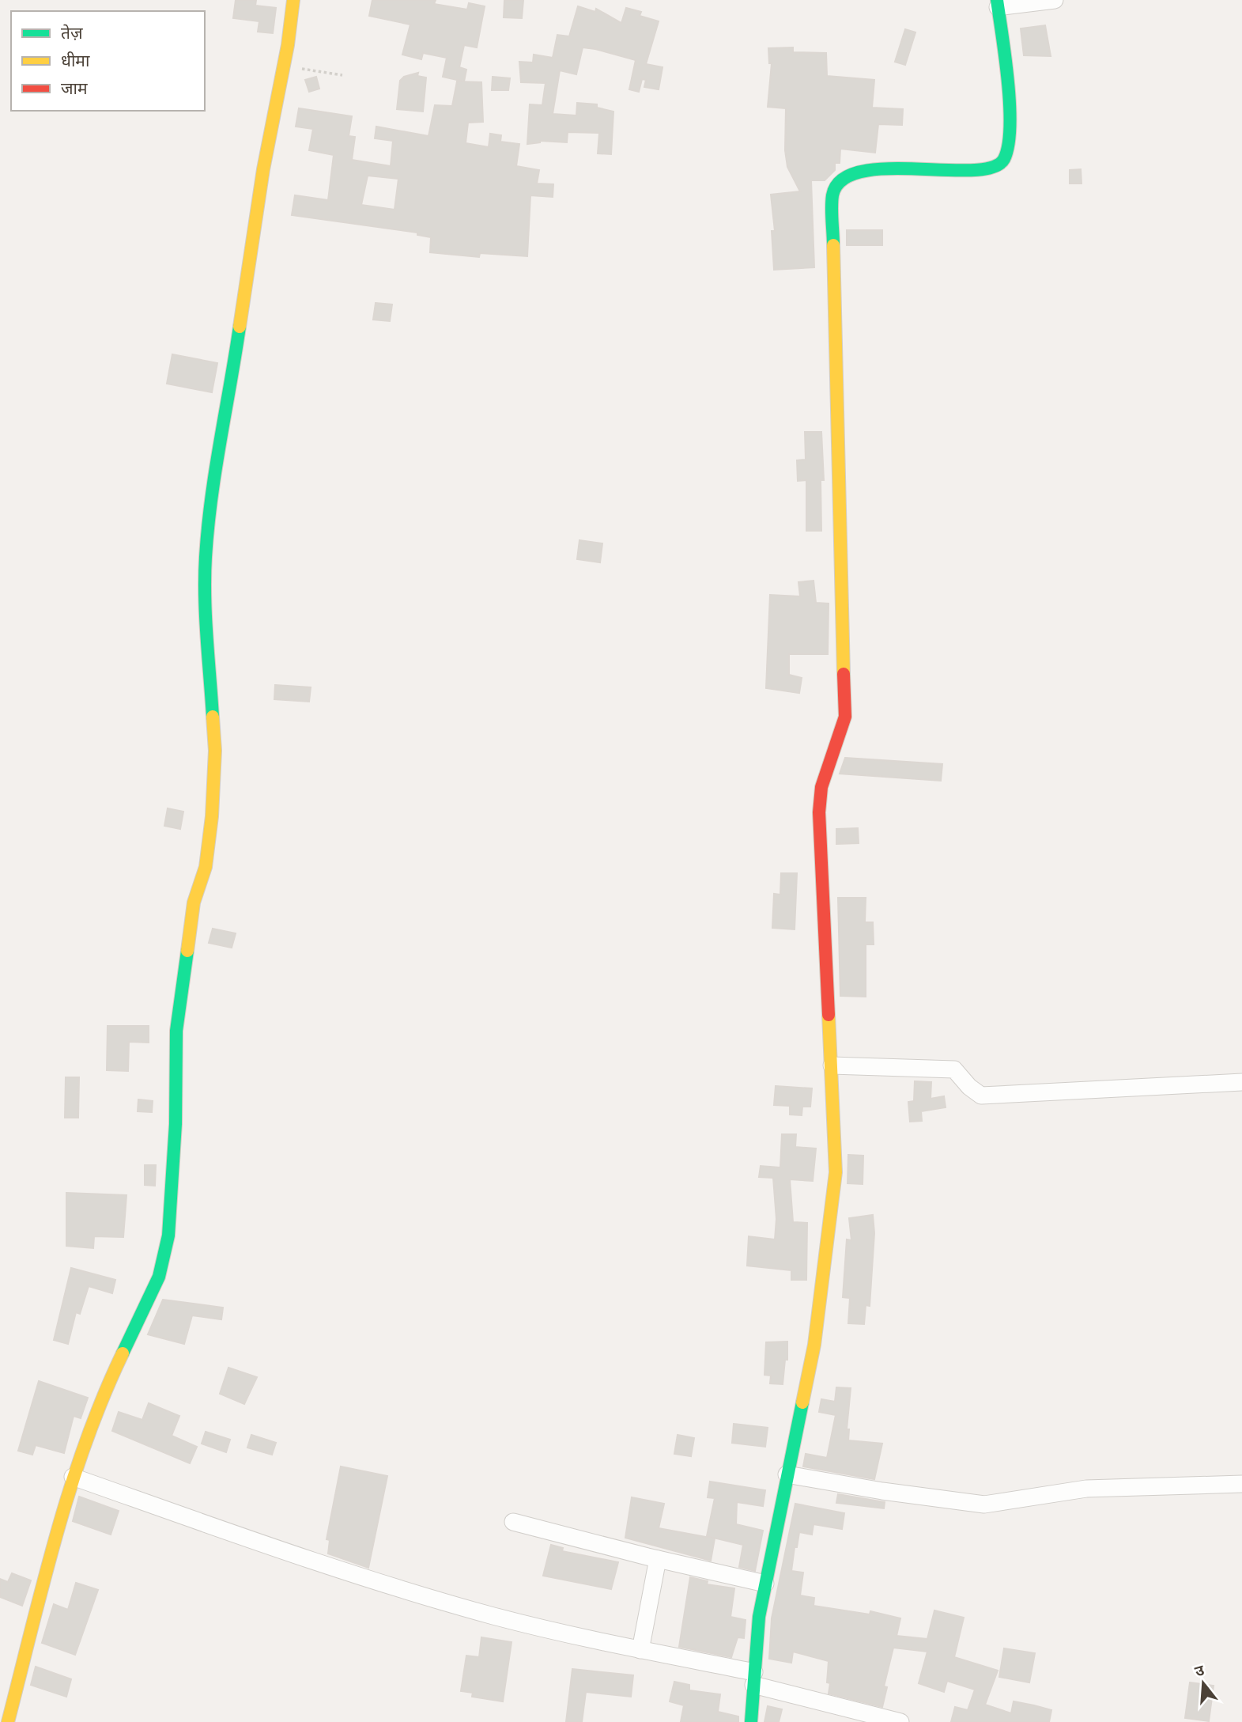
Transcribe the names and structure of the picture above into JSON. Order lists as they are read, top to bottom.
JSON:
{
  "legend": ["तेज़", "धीमा", "जाम"],
  "north": "top"
}
